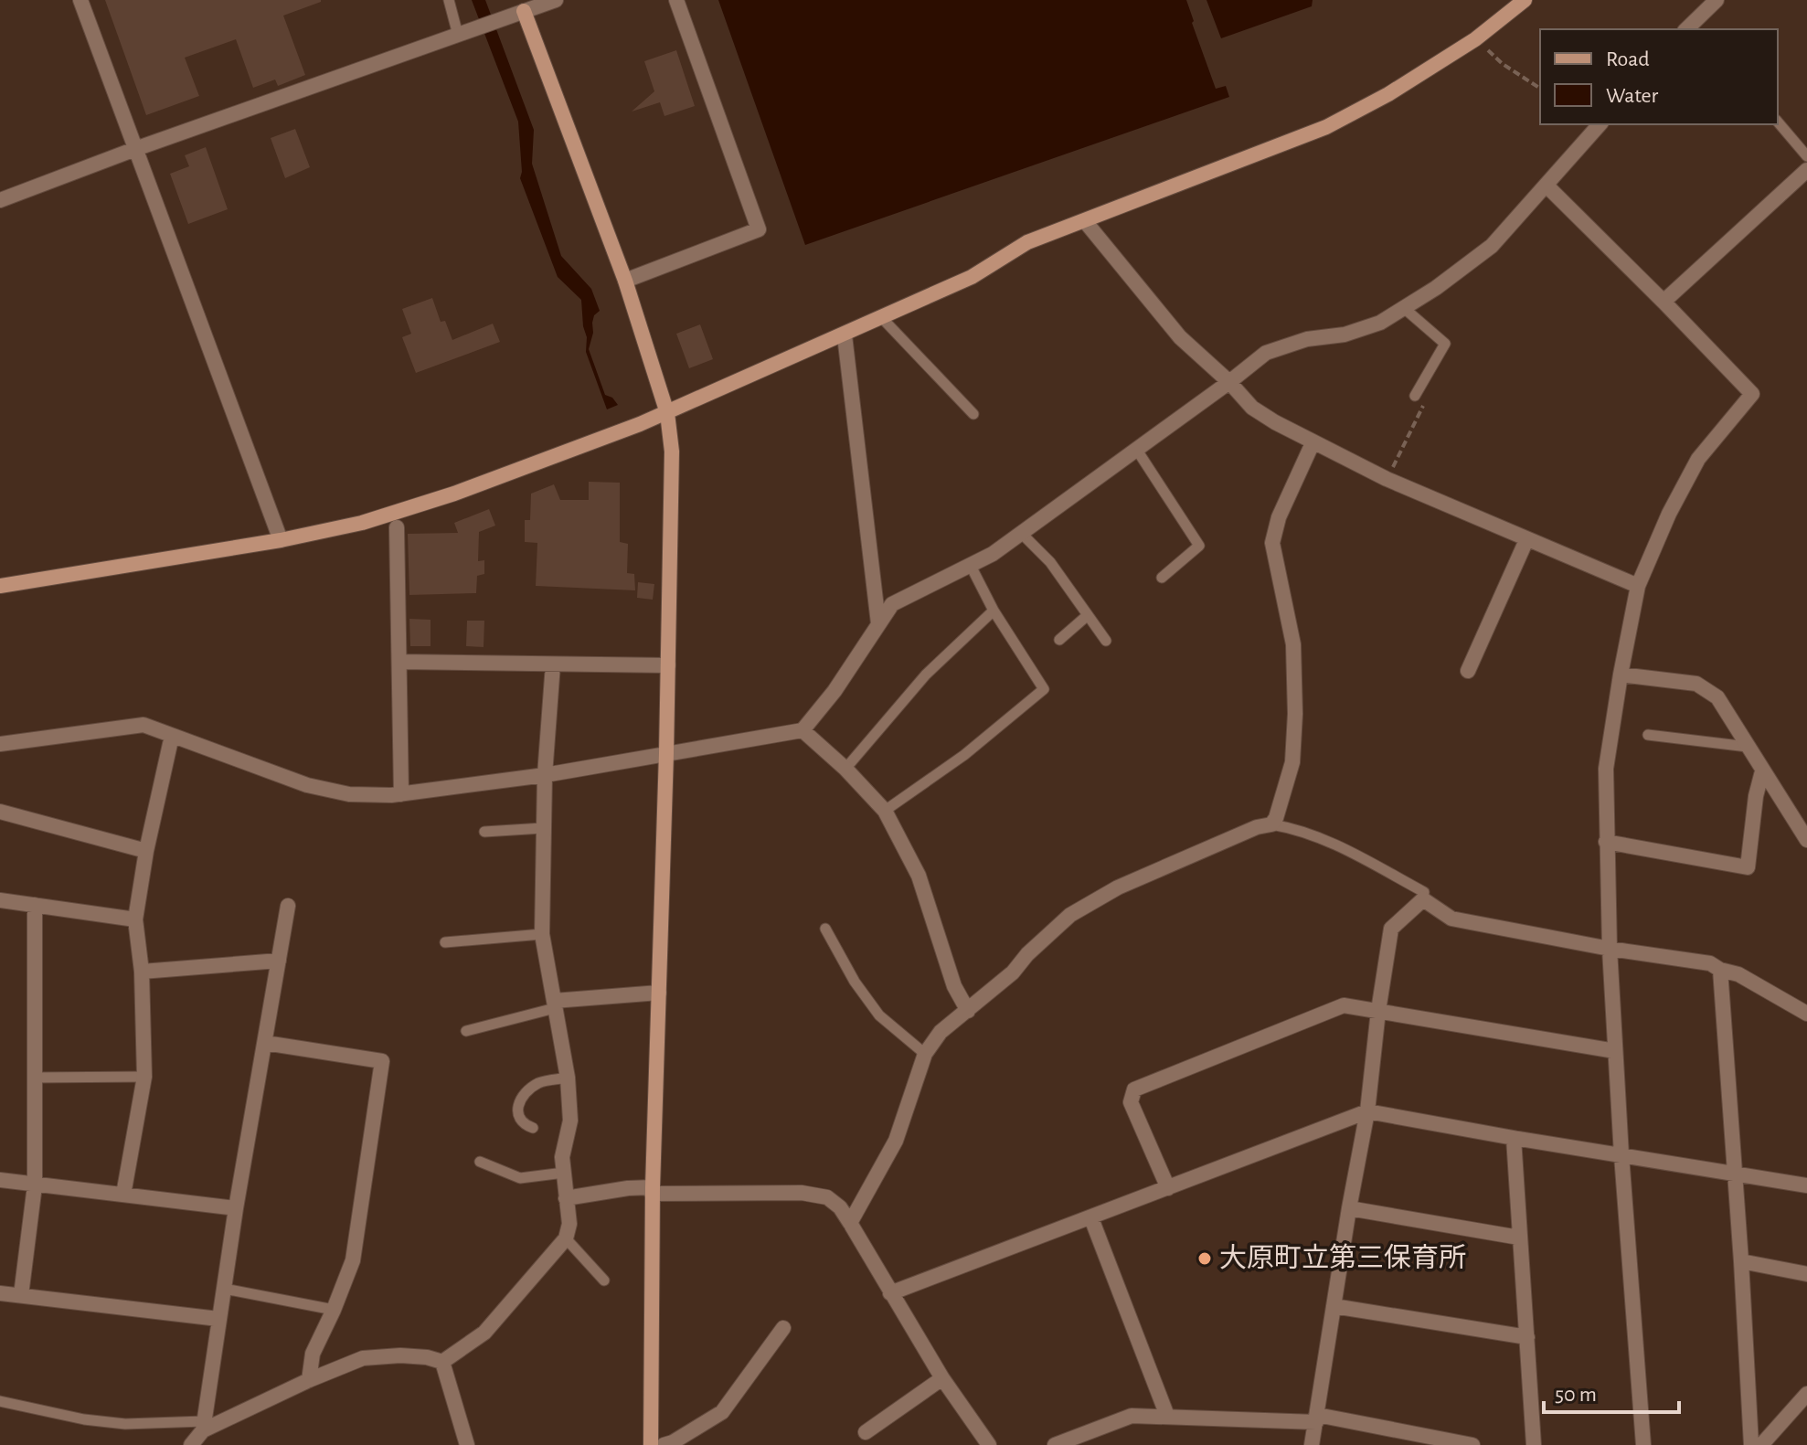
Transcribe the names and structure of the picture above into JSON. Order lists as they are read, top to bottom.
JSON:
{
  "places": ["大原町立第三保育所"],
  "legend": ["Road", "Water"],
  "scale_bar": "50 m"
}
